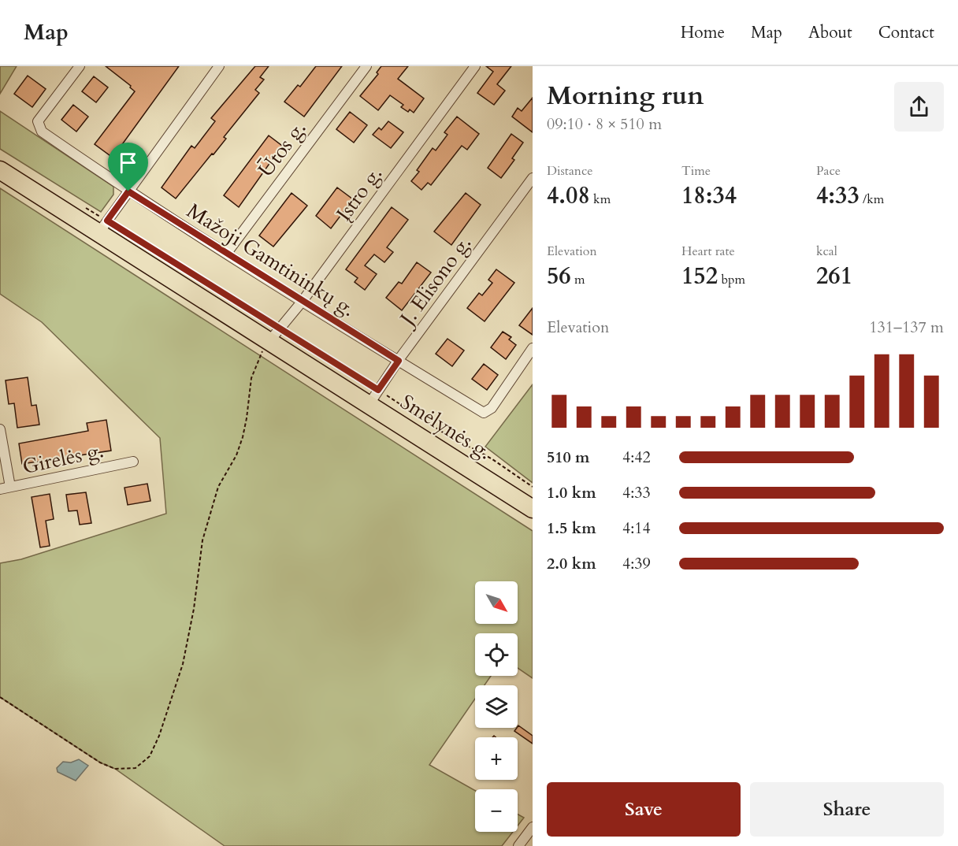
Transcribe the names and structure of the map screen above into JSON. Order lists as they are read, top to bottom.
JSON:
{
  "streets": {
    "highway": ["Smėlynės g."],
    "street": [
      "Ūtos g.",
      "Įstro g.",
      "Mažoji Gamtininkų g.",
      "J. Elisono g.",
      "Girelės g."
    ]
  },
  "crossings": [
    ["Ūtos g.", "Mažoji Gamtininkų g."],
    ["Įstro g.", "Mažoji Gamtininkų g."],
    ["Įstro g.", "Smėlynės g."],
    ["Mažoji Gamtininkų g.", "J. Elisono g."],
    ["J. Elisono g.", "Smėlynės g."]
  ],
  "north": "bottom right",
  "page": {
    "header": "Map",
    "nav": [
      "Home",
      "Map",
      "About",
      "Contact"
    ],
    "heading": ["Morning run", "09:10 · 8 × 510 m"],
    "stats": [
      ["Distance", "4.08 km"],
      ["Time", "18:34"],
      ["Pace", "4:33 /km"],
      ["Elevation", "56 m"],
      ["Heart rate", "152 bpm"],
      ["kcal", "261"]
    ],
    "chart": ["Elevation", "131–137 m"],
    "list": [
      {
        "name": "510 m",
        "note": "4:42"
      },
      {
        "name": "1.0 km",
        "note": "4:33"
      },
      {
        "name": "1.5 km",
        "note": "4:14"
      },
      {
        "name": "2.0 km",
        "note": "4:39"
      }
    ],
    "map_buttons": ["+", "−"],
    "buttons": ["Save", "Share"]
  }
}
